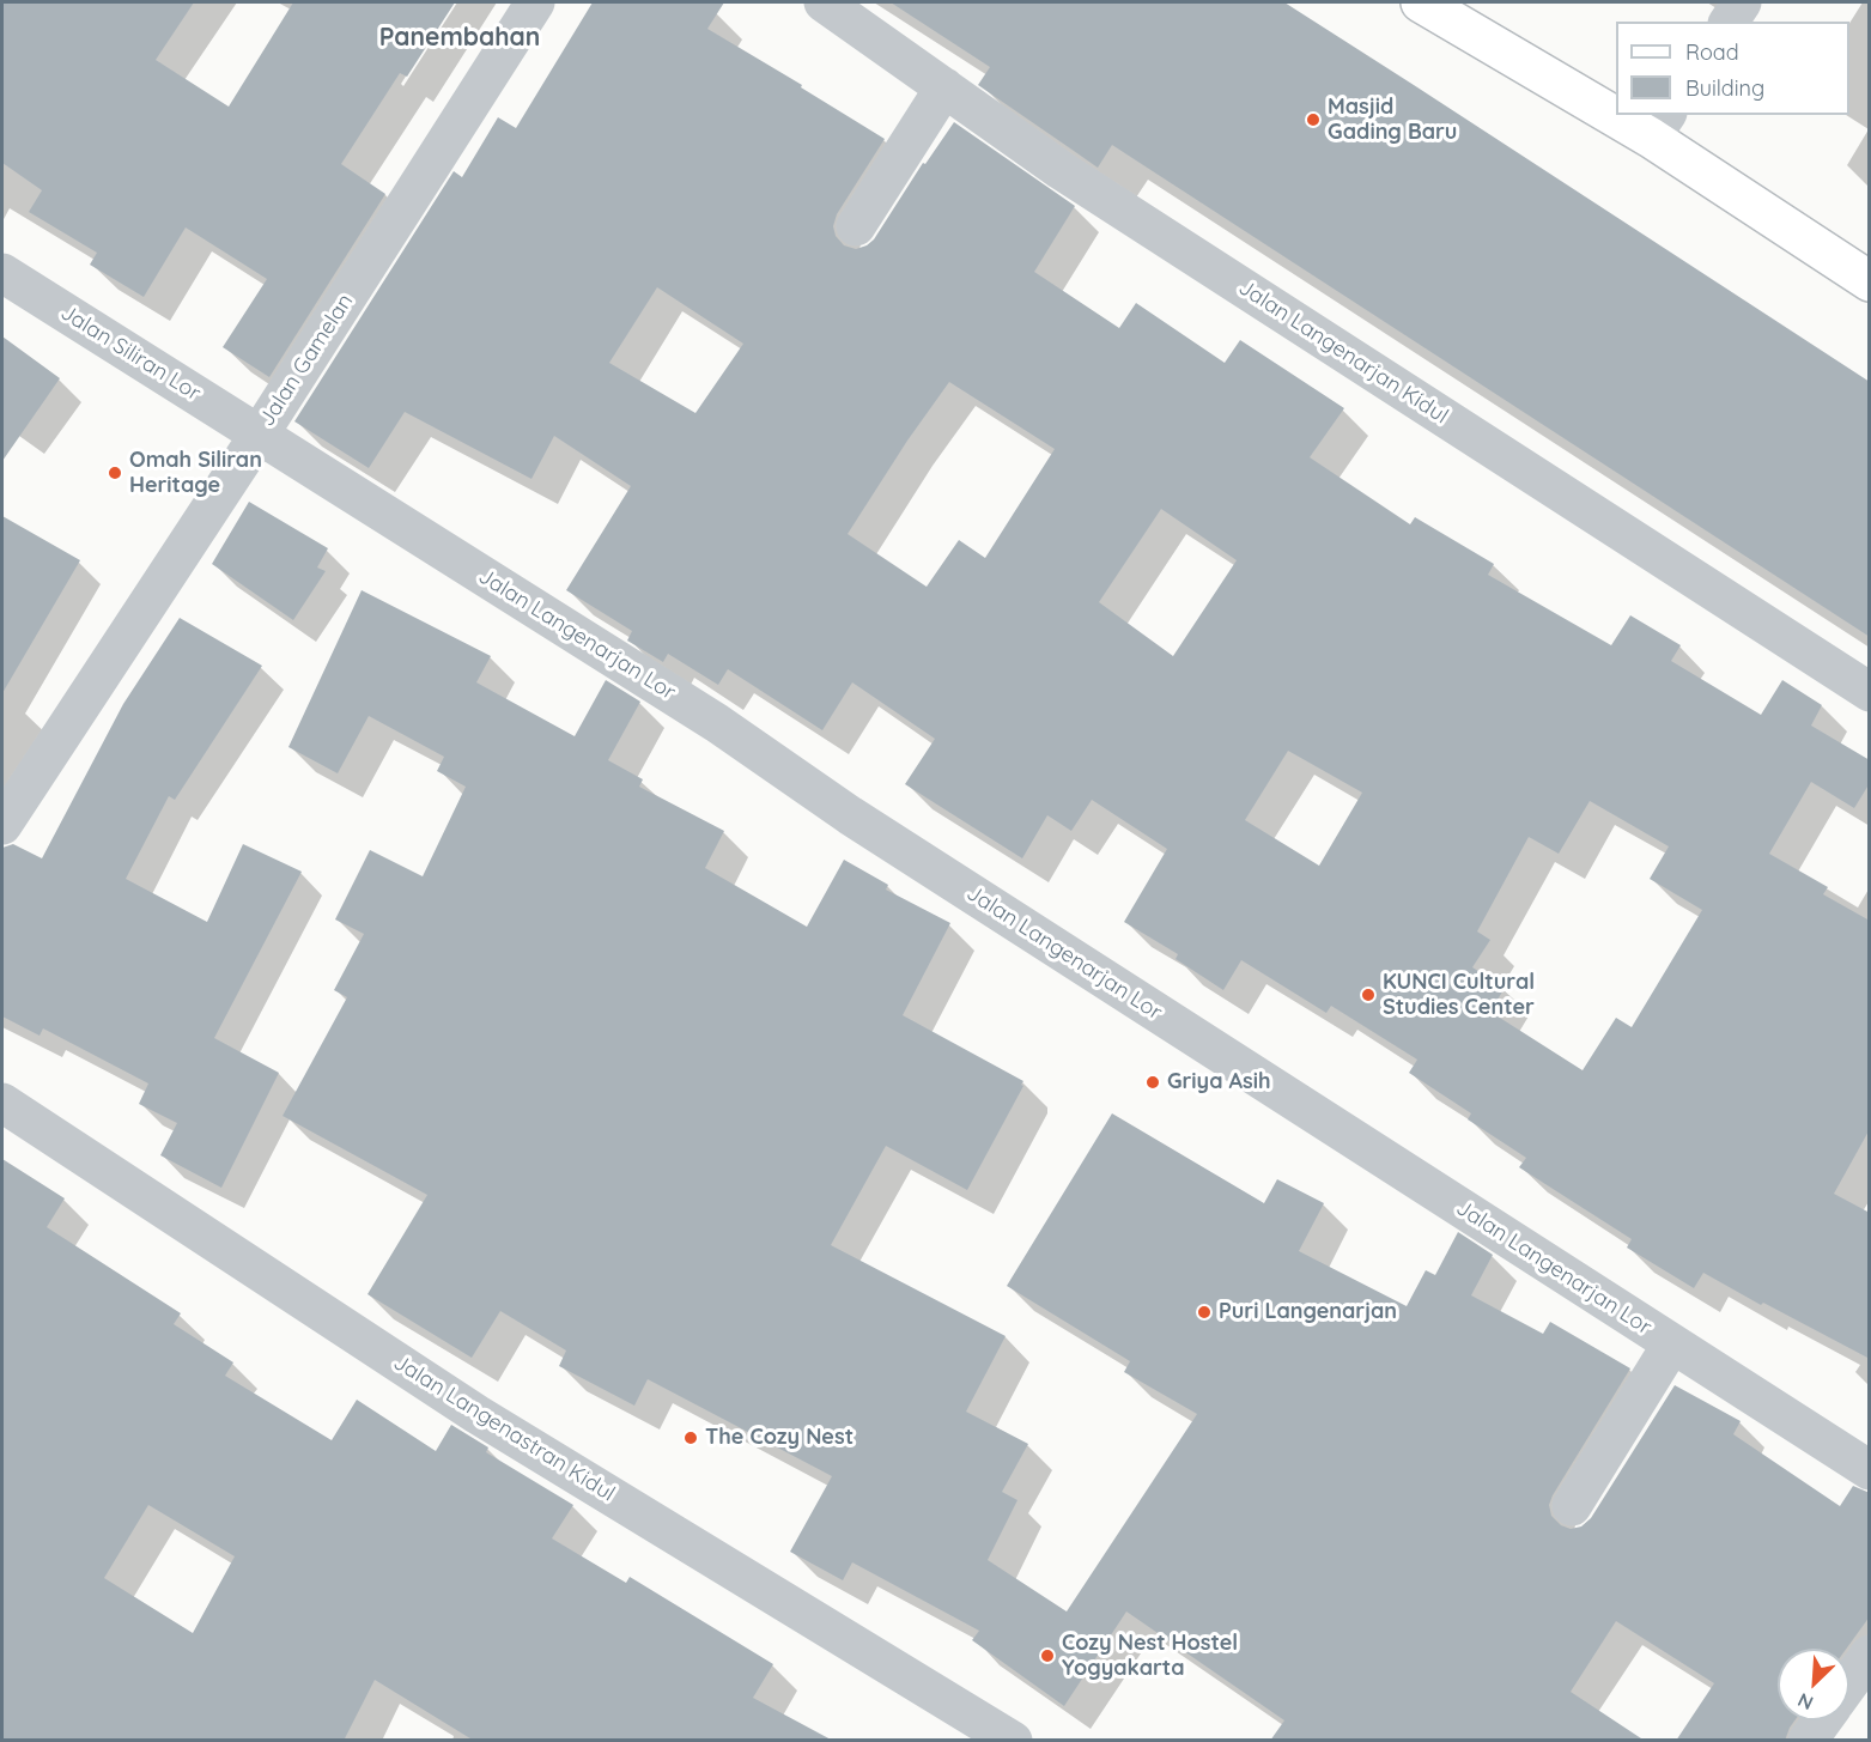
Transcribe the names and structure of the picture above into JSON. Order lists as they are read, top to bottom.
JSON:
{
  "streets": {
    "street": [
      "Jalan Langenarjan Kidul",
      "Jalan Siliran Lor",
      "Jalan Gamelan",
      "Jalan Langenarjan Lor",
      "Jalan Langenastran Kidul"
    ]
  },
  "crossings": [
    ["Jalan Siliran Lor", "Jalan Gamelan"],
    ["Jalan Siliran Lor", "Jalan Langenarjan Lor"],
    ["Jalan Gamelan", "Jalan Langenarjan Lor"]
  ],
  "districts": ["Panembahan"],
  "places": [
    "Masjid Gading Baru",
    "Omah Siliran Heritage",
    "KUNCI Cultural Studies Center",
    "Griya Asih",
    "Puri Langenarjan",
    "The Cozy Nest",
    "Cozy Nest Hostel Yogyakarta"
  ],
  "legend": ["Road", "Building"],
  "north": "bottom left"
}
